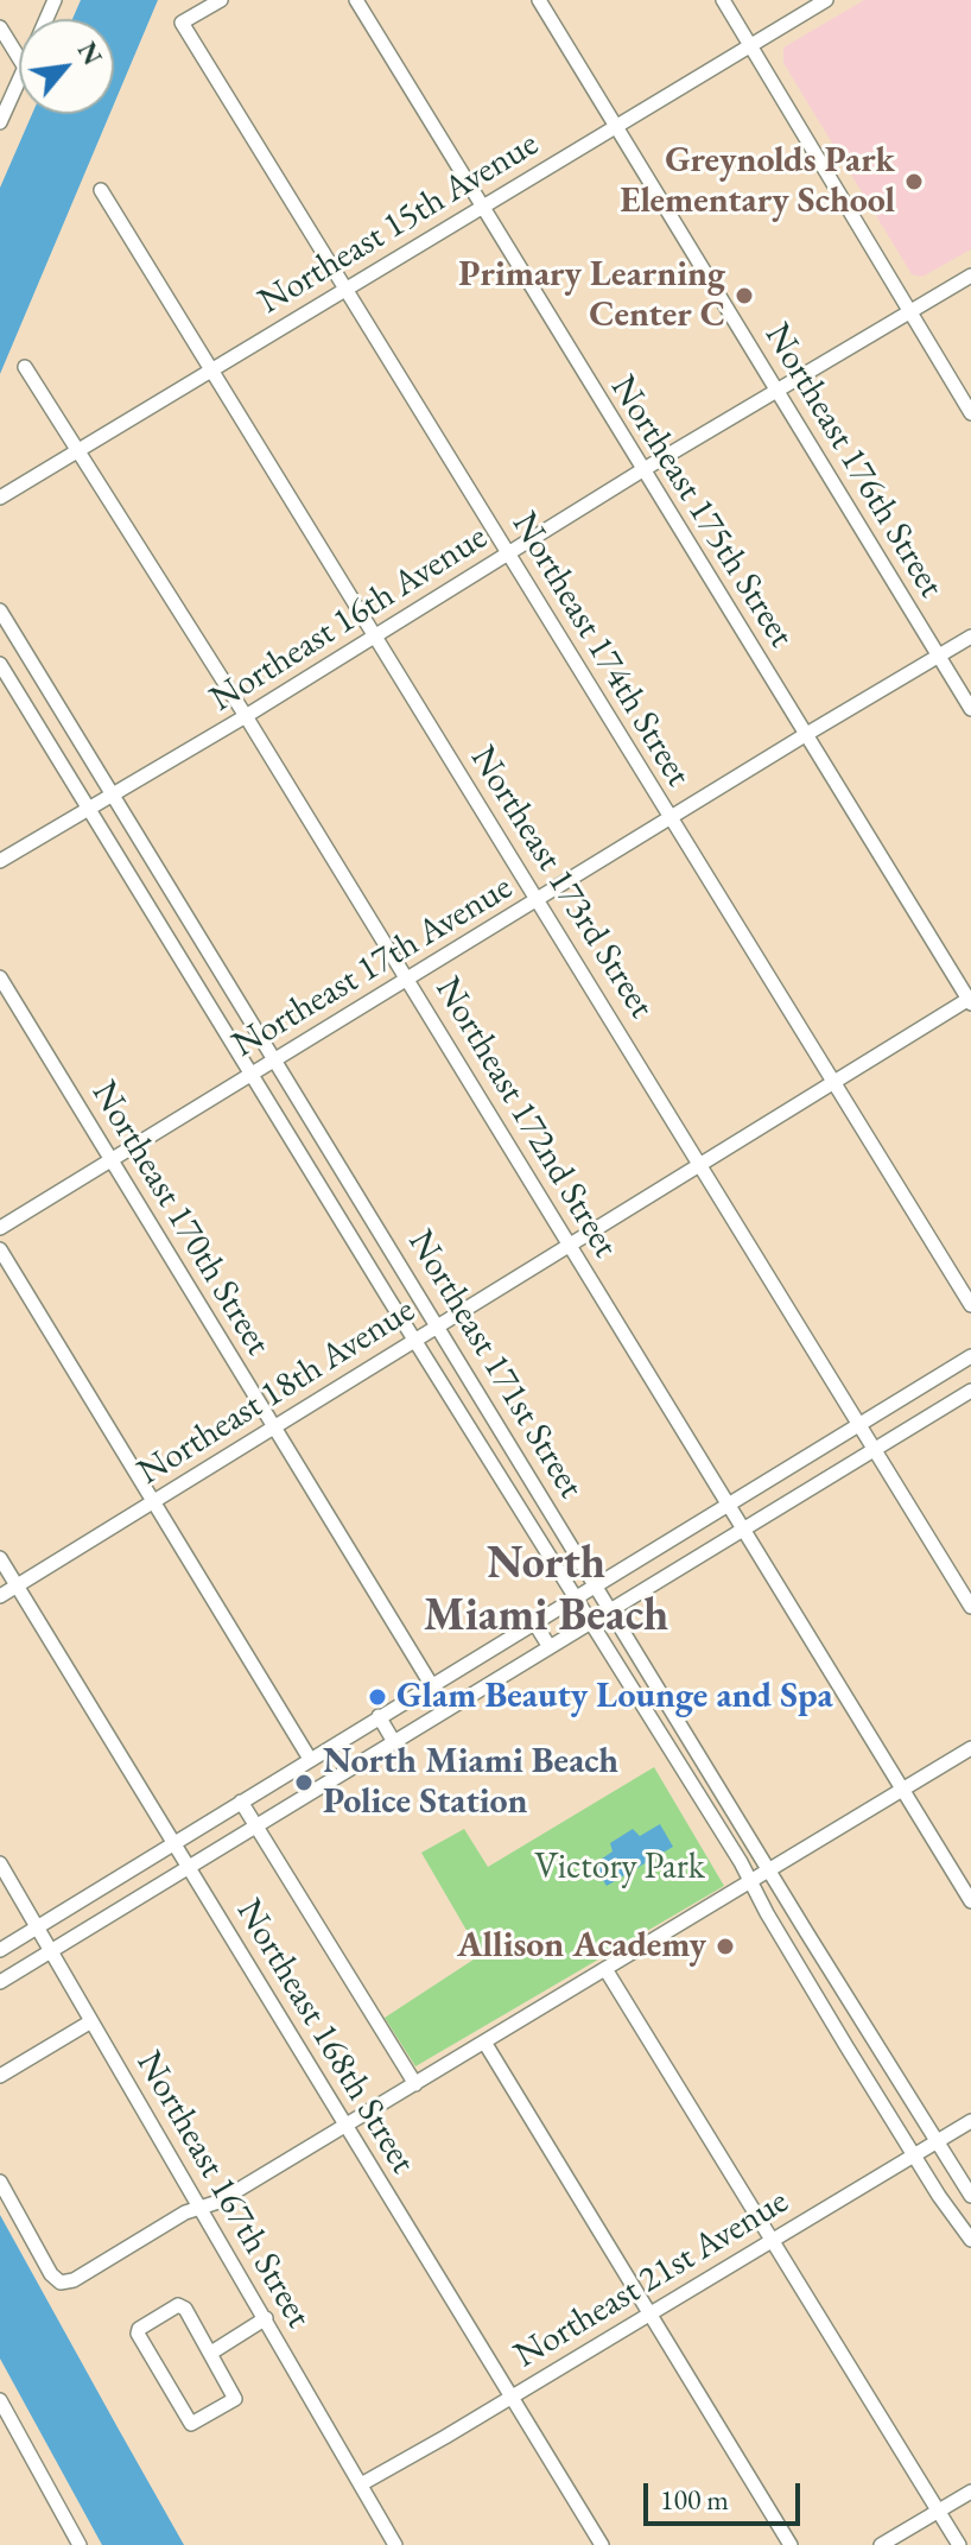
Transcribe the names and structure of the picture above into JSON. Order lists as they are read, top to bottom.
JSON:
{
  "streets": {
    "street": [
      "Northeast 15th Avenue",
      "Northeast 176th Street",
      "Northeast 175th Street",
      "Northeast 16th Avenue",
      "Northeast 174th Street",
      "Northeast 173rd Street",
      "Northeast 17th Avenue",
      "Northeast 172nd Street",
      "Northeast 170th Street",
      "Northeast 171st Street",
      "Northeast 18th Avenue",
      "Northeast 168th Street",
      "Northeast 167th Street",
      "Northeast 21st Avenue"
    ]
  },
  "crossings": [
    ["Northeast 15th Avenue", "Northeast 176th Street"],
    ["Northeast 15th Avenue", "Northeast 175th Street"],
    ["Northeast 15th Avenue", "Northeast 174th Street"],
    ["Northeast 15th Avenue", "Northeast 173rd Street"],
    ["Northeast 15th Avenue", "Northeast 172nd Street"],
    ["Northeast 176th Street", "Northeast 16th Avenue"],
    ["Northeast 176th Street", "Northeast 17th Avenue"],
    ["Northeast 175th Street", "Northeast 16th Avenue"],
    ["Northeast 175th Street", "Northeast 17th Avenue"],
    ["Northeast 175th Street", "Northeast 18th Avenue"],
    ["Northeast 16th Avenue", "Northeast 174th Street"],
    ["Northeast 16th Avenue", "Northeast 173rd Street"],
    ["Northeast 16th Avenue", "Northeast 172nd Street"],
    ["Northeast 16th Avenue", "Northeast 171st Street"],
    ["Northeast 174th Street", "Northeast 17th Avenue"],
    ["Northeast 174th Street", "Northeast 18th Avenue"],
    ["Northeast 173rd Street", "Northeast 17th Avenue"],
    ["Northeast 173rd Street", "Northeast 18th Avenue"],
    ["Northeast 17th Avenue", "Northeast 172nd Street"],
    ["Northeast 17th Avenue", "Northeast 170th Street"],
    ["Northeast 17th Avenue", "Northeast 171st Street"],
    ["Northeast 172nd Street", "Northeast 18th Avenue"],
    ["Northeast 170th Street", "Northeast 18th Avenue"],
    ["Northeast 171st Street", "Northeast 18th Avenue"],
    ["Northeast 171st Street", "Northeast 21st Avenue"],
    ["Northeast 18th Avenue", "Northeast 168th Street"],
    ["Northeast 168th Street", "Northeast 21st Avenue"],
    ["Northeast 167th Street", "Northeast 21st Avenue"]
  ],
  "districts": ["North Miami Beach"],
  "parks": ["Victory Park"],
  "places": [
    "Greynolds Park Elementary School",
    "Primary Learning Center C",
    "Glam Beauty Lounge and Spa",
    "North Miami Beach Police Station",
    "Allison Academy"
  ],
  "scale_bar": "100 m",
  "north": "top right"
}
